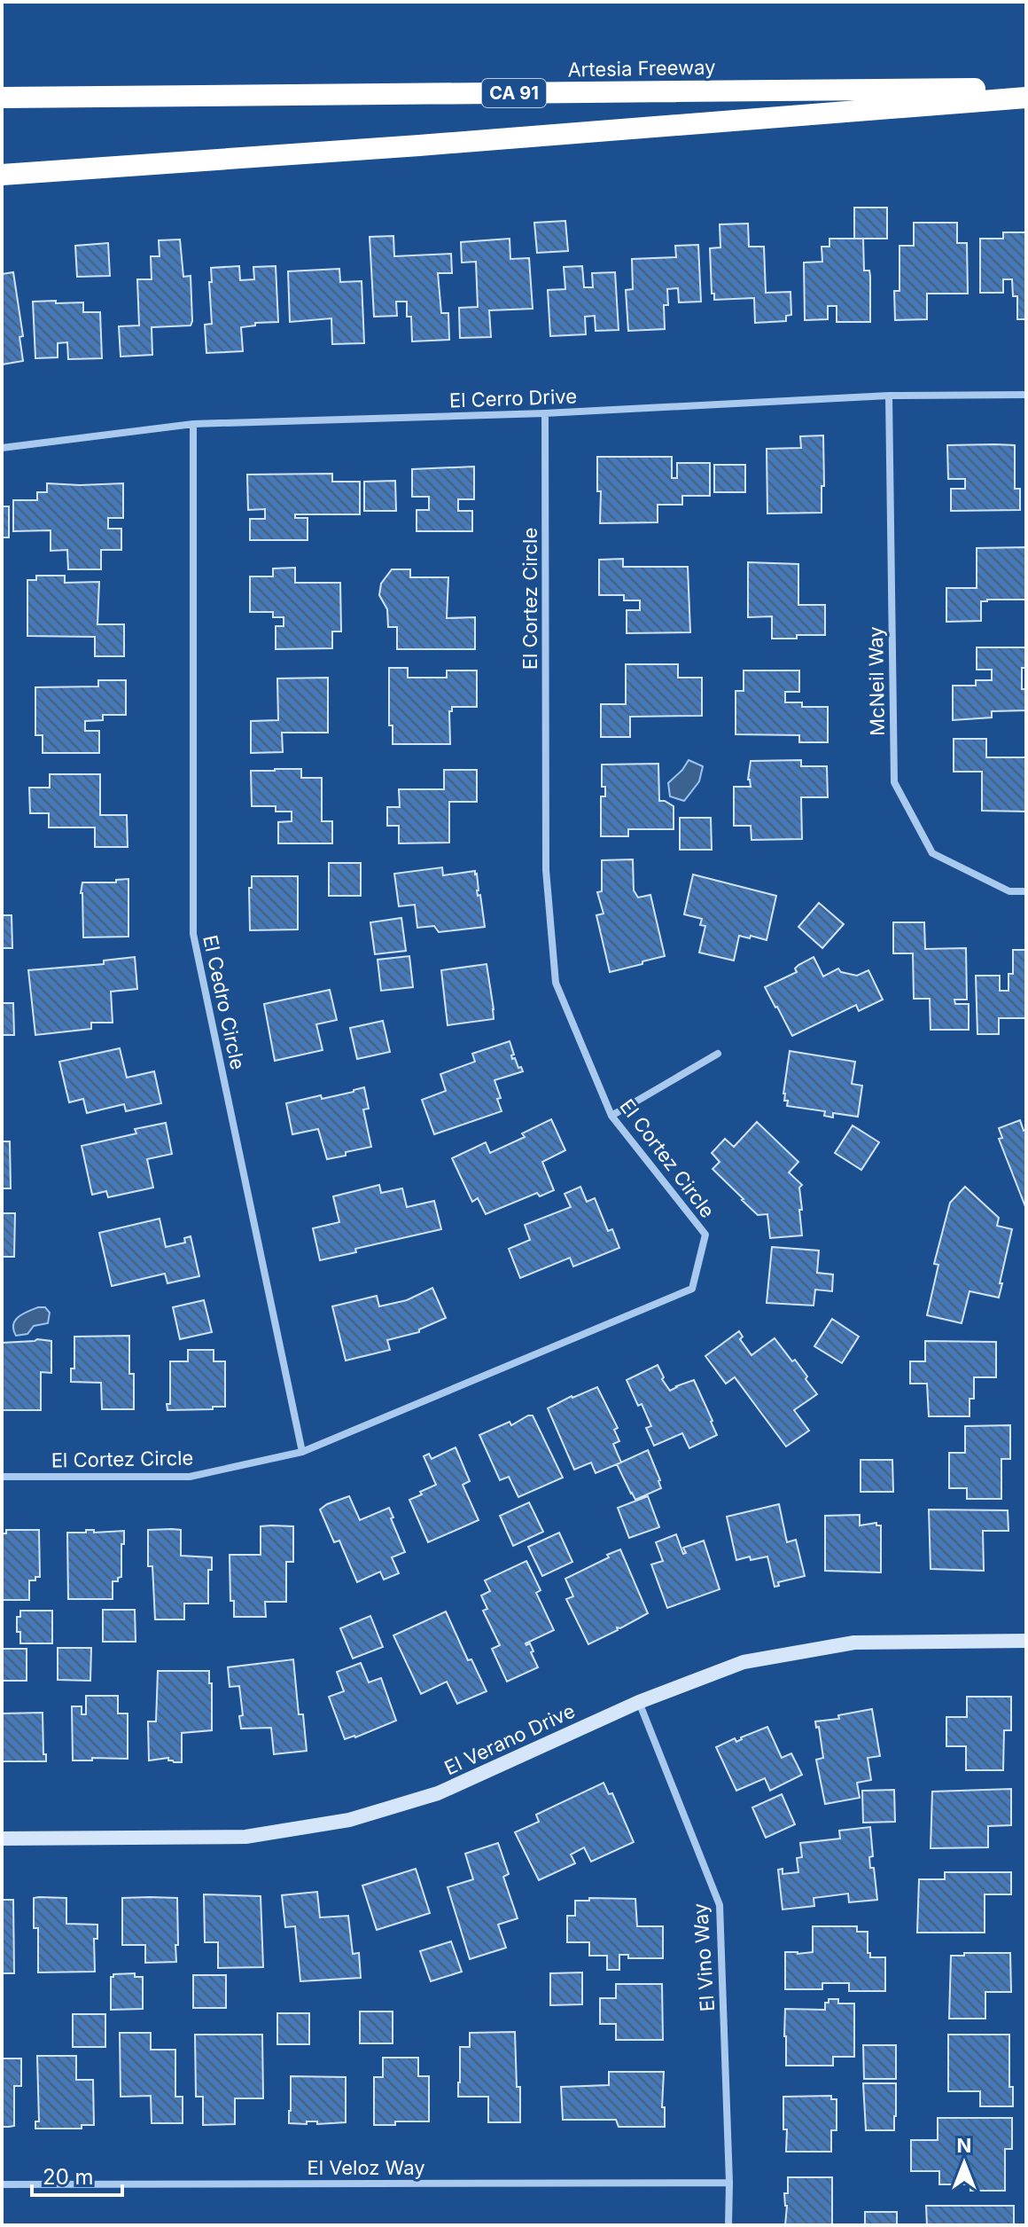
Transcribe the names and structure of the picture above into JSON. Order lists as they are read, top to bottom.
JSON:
{
  "streets": {
    "highway": ["Artesia Freeway", "CA 91"],
    "street": [
      "El Cerro Drive",
      "El Cortez Circle",
      "McNeil Way",
      "El Cedro Circle",
      "El Verano Drive",
      "El Vino Way",
      "El Veloz Way"
    ]
  },
  "crossings": [
    ["El Cerro Drive", "El Cortez Circle"],
    ["El Cerro Drive", "McNeil Way"],
    ["El Cerro Drive", "El Cedro Circle"],
    ["El Cortez Circle", "El Cedro Circle"],
    ["El Verano Drive", "El Vino Way"],
    ["El Vino Way", "El Veloz Way"]
  ],
  "scale_bar": "20 m",
  "north": "top"
}
